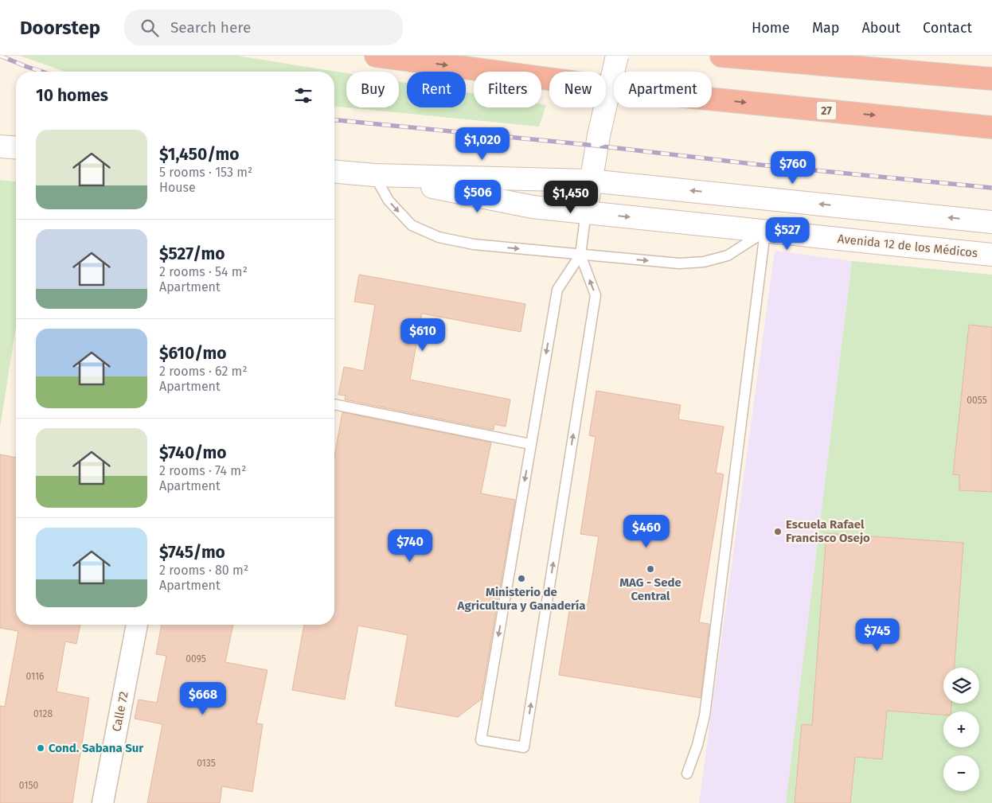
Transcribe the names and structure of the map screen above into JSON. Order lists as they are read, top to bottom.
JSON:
{
  "streets": {
    "highway": ["27"],
    "main road": ["Avenida 12 de los Médicos"],
    "street": ["Calle 72"]
  },
  "places": [
    "Escuela Rafael Francisco Osejo",
    "MAG - Sede Central",
    "Ministerio de Agricultura y Ganadería",
    "Cond. Sabana Sur"
  ],
  "house_numbers": [
    "0055",
    "0095",
    "0116",
    "0128",
    "0135",
    "0150"
  ],
  "page": {
    "header": "Doorstep",
    "search": "Search here",
    "nav": [
      "Home",
      "Map",
      "About",
      "Contact"
    ],
    "chip": [
      "Buy",
      "Rent",
      "Filters",
      "New",
      "Apartment"
    ],
    "heading": "10 homes",
    "list": [
      {
        "name": "$1,450/mo",
        "note": "5 rooms · 153 m² · House"
      },
      {
        "name": "$527/mo",
        "note": "2 rooms · 54 m² · Apartment"
      },
      {
        "name": "$610/mo",
        "note": "2 rooms · 62 m² · Apartment"
      },
      {
        "name": "$740/mo",
        "note": "2 rooms · 74 m² · Apartment"
      },
      {
        "name": "$745/mo",
        "note": "2 rooms · 80 m² · Apartment"
      }
    ],
    "price": [
      "$1,020",
      "$760",
      "$506",
      "$1,450",
      "$527",
      "$610",
      "$460",
      "$740",
      "$745",
      "$668"
    ],
    "map_buttons": ["+", "−"]
  }
}
